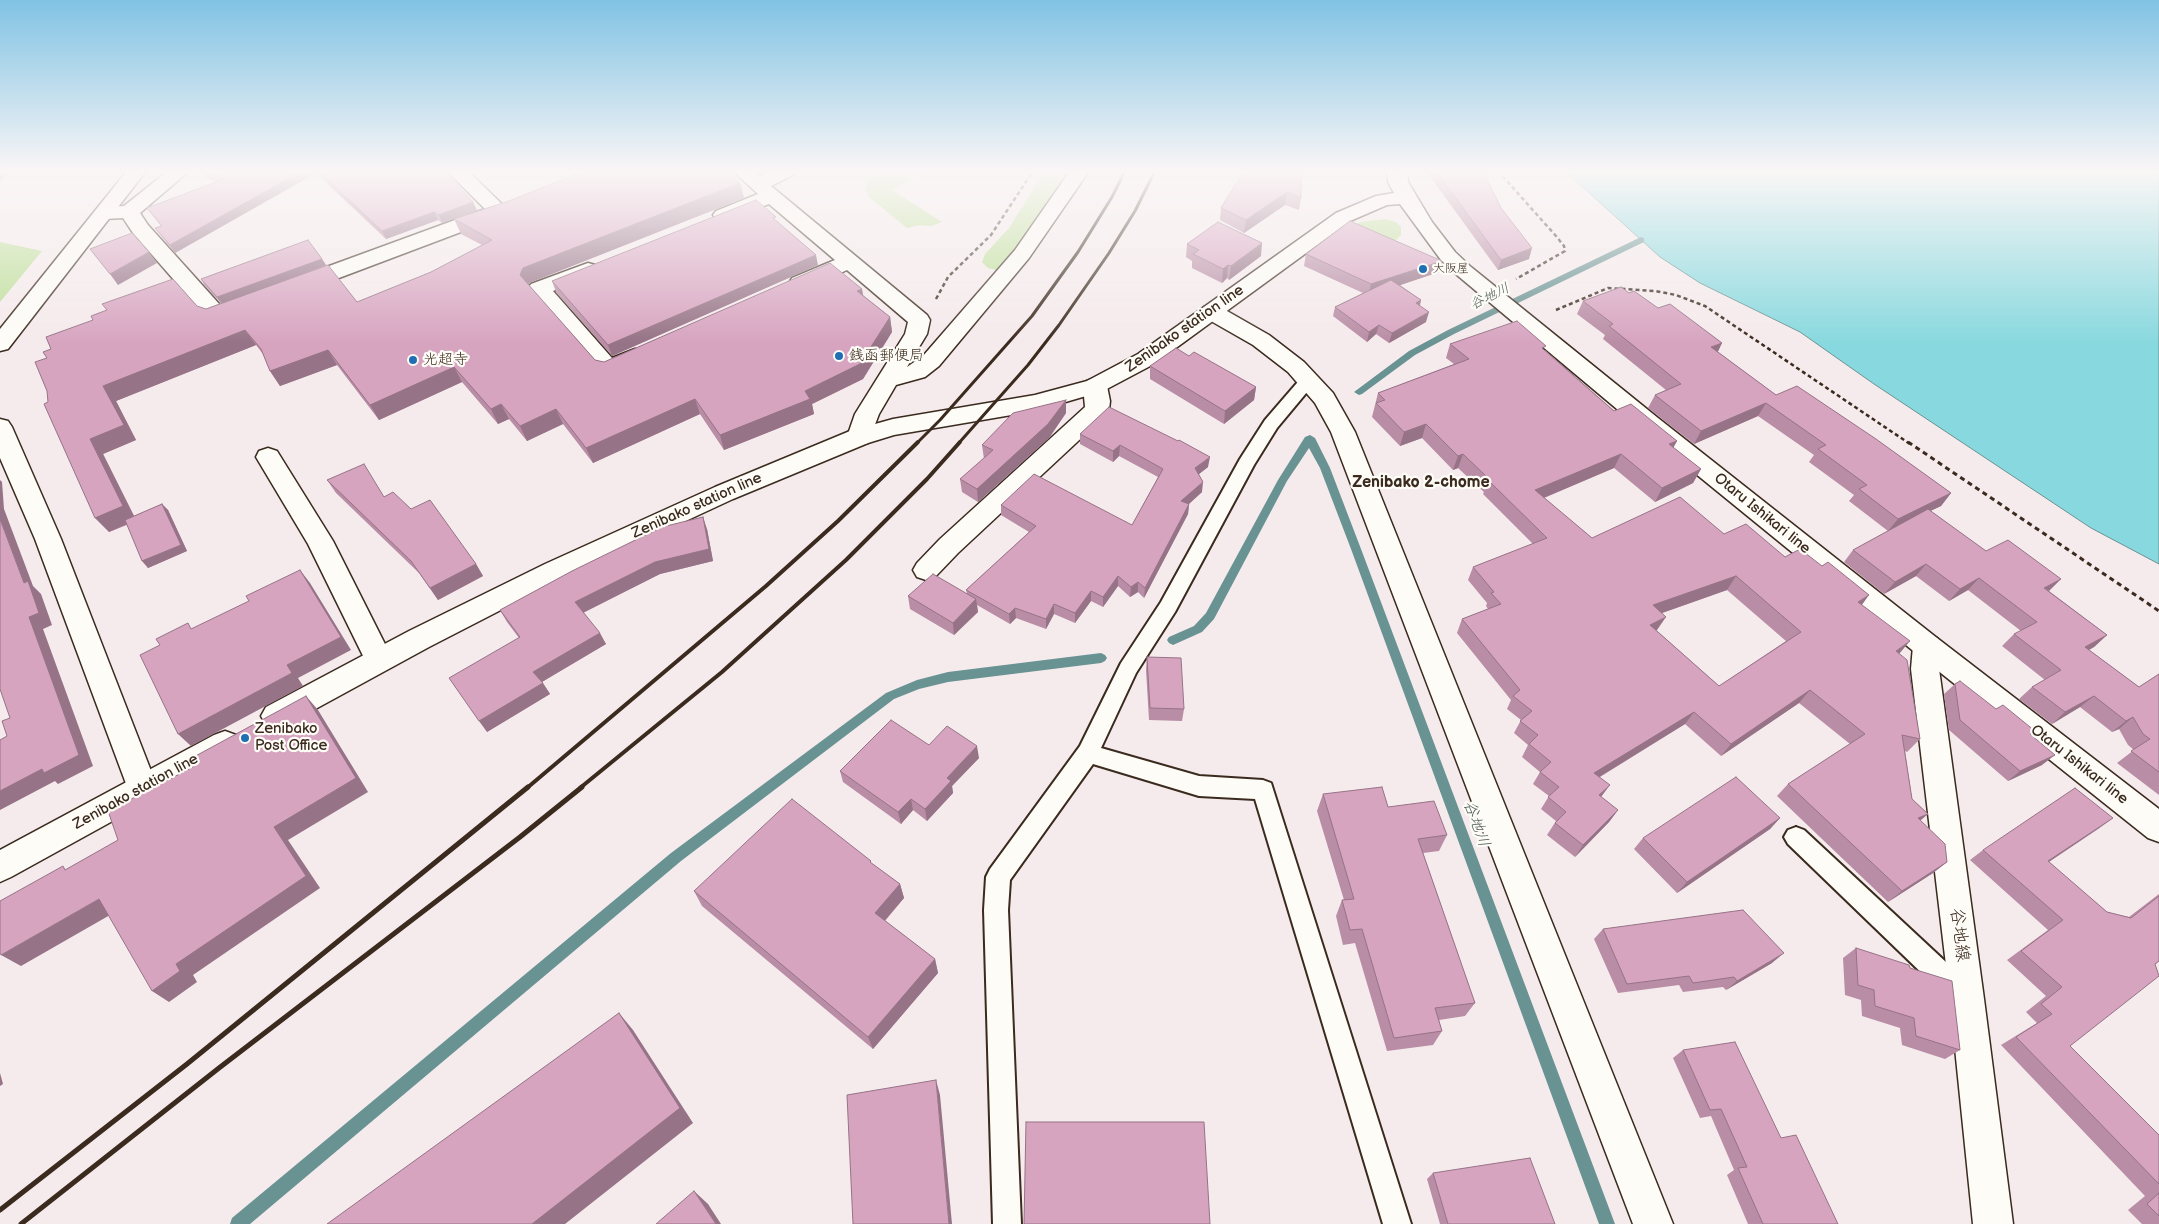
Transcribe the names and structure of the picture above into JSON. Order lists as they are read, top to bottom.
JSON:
{
  "streets": {
    "street": ["Zenibako station line", "Otaru Ishikari line", "谷地線"]
  },
  "crossings": [
    ["Otaru Ishikari line", "谷地線"]
  ],
  "districts": ["Zenibako 2-chome"],
  "water": ["谷地川"],
  "places": [
    "大阪屋",
    "銭函郵便局",
    "光超寺",
    "Zenibako Post Office"
  ]
}
